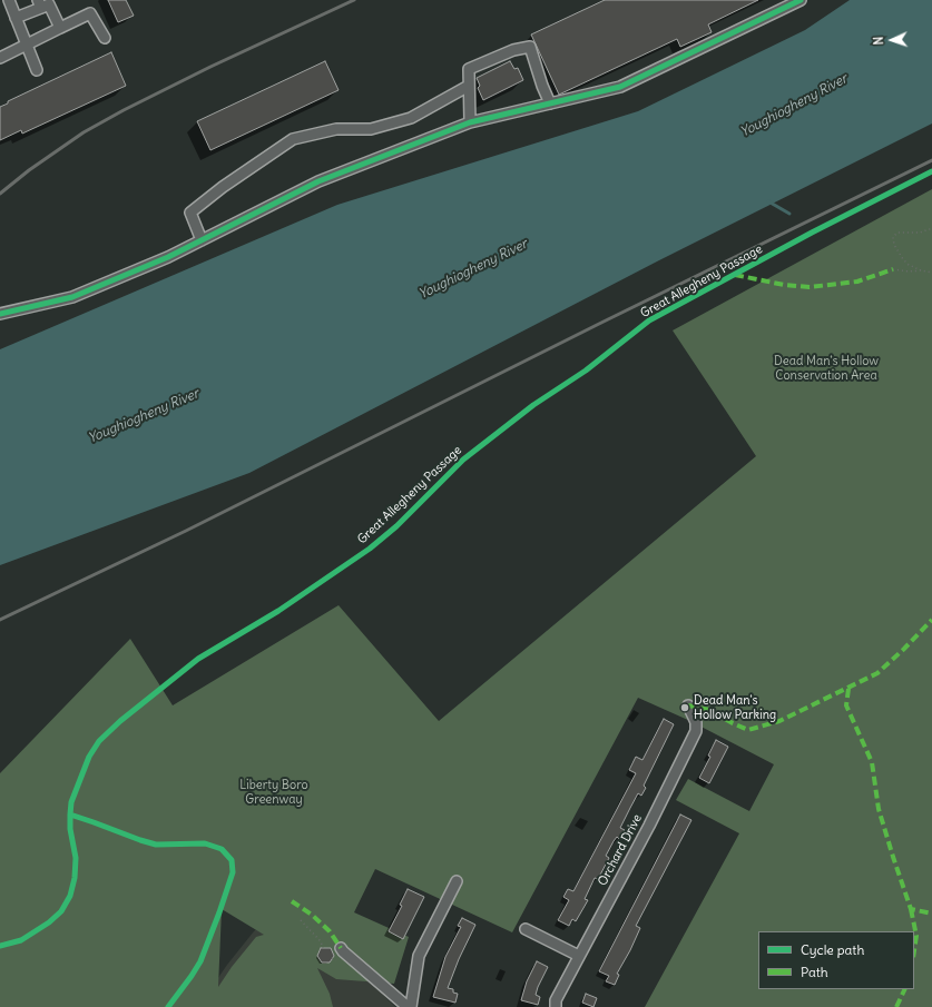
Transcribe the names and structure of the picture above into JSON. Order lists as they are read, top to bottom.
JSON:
{
  "streets": {
    "street": ["Orchard Drive"],
    "cycle path": ["Great Allegheny Passage"]
  },
  "water": ["Youghiogheny River"],
  "parks": ["Dead Man's Hollow Conservation Area", "Liberty Boro Greenway"],
  "places": ["Dead Man's Hollow Parking"],
  "legend": ["Cycle path", "Path"],
  "north": "left"
}
